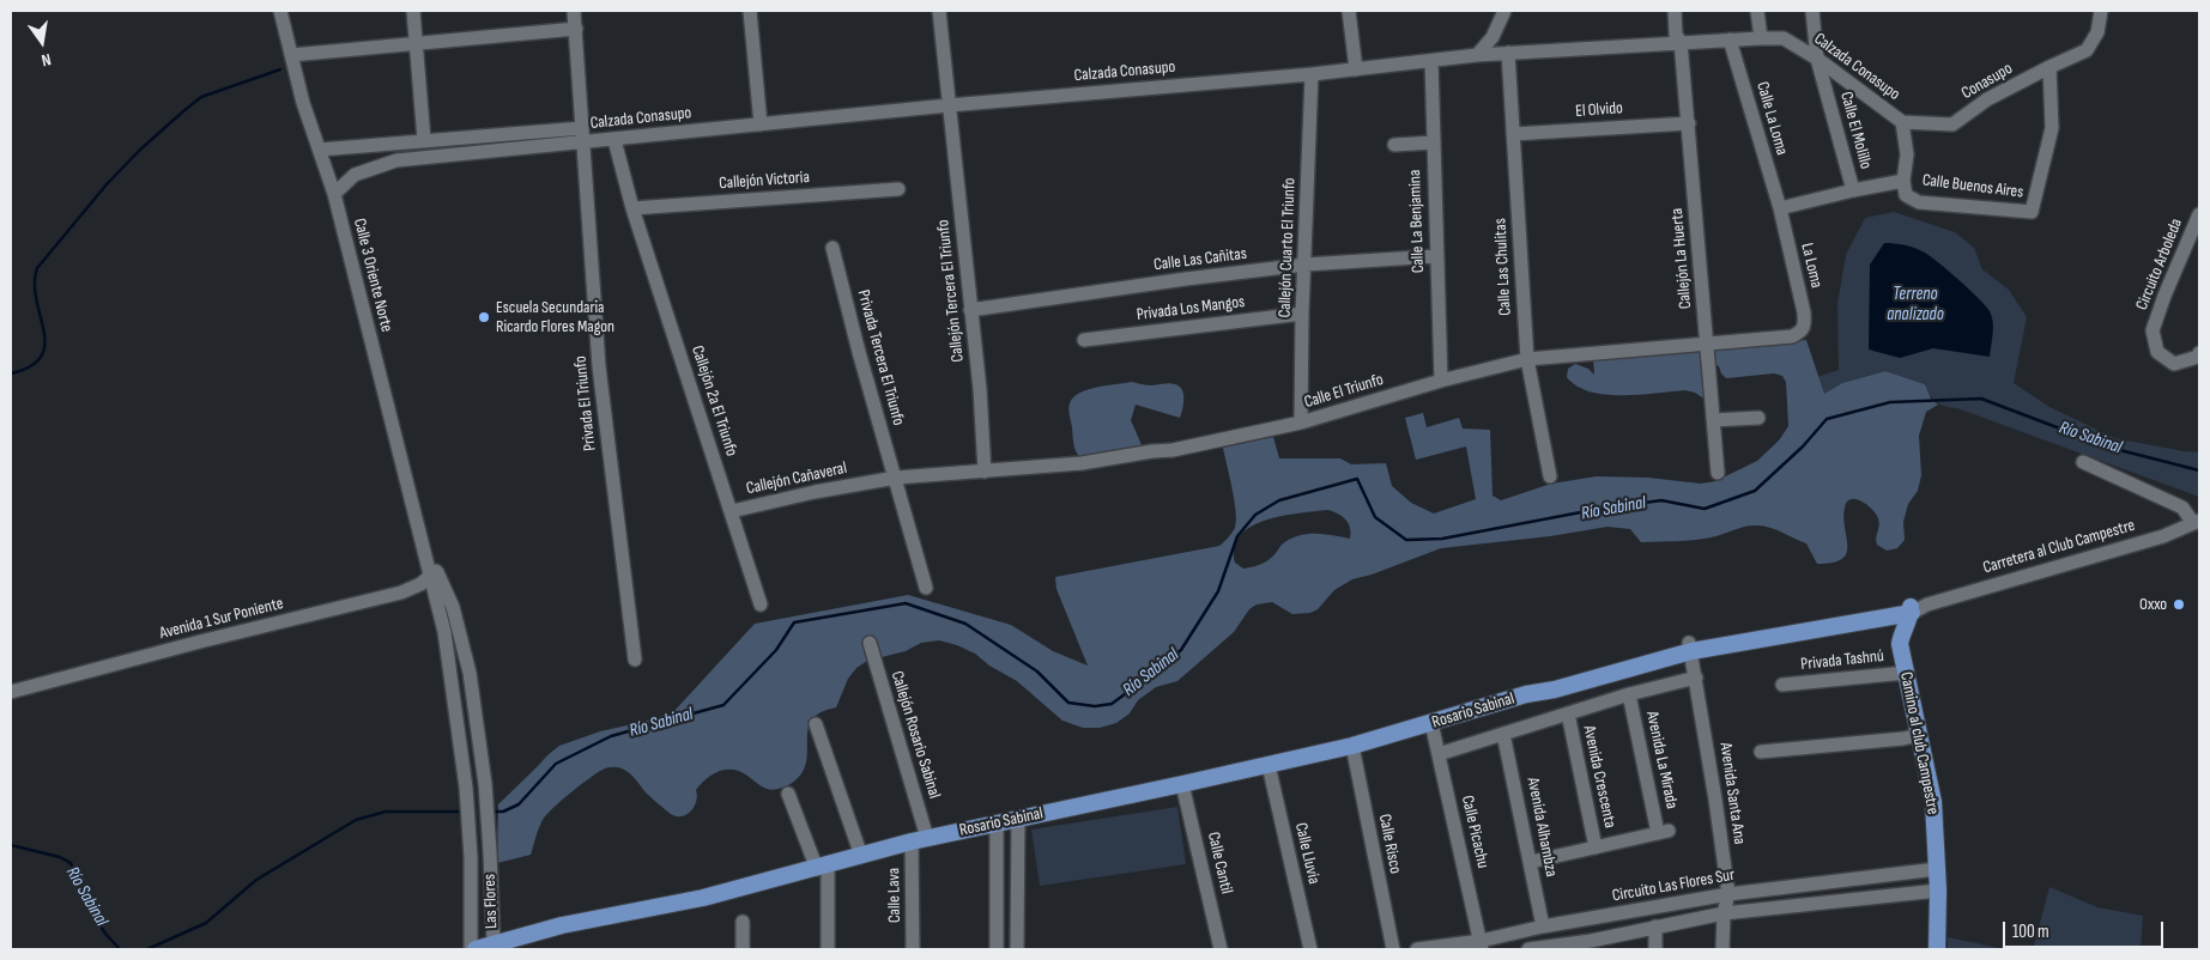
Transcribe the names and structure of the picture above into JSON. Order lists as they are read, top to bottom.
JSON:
{
  "streets": {
    "main road": ["Rosario Sabinal", "Camino al club Campestre"],
    "street": [
      "Calzada Conasupo",
      "Conasupo",
      "El Olvido",
      "Calle La Loma",
      "Calle El Molillo",
      "Callejón Victoria",
      "Calle Buenos Aires",
      "Calle La Benjamina",
      "Callejón Cuarto El Triunfo",
      "Callejón La Huerta",
      "Calle Las Cañitas",
      "Circuito Arboleda",
      "La Loma",
      "Calle Las Chulitas",
      "Calle 3 Oriente Norte",
      "Callejón Tercera El Triunfo",
      "Privada Los Mangos",
      "Privada Tercera El Triunfo",
      "Calle El Triunfo",
      "Callejón 2a El Triunfo",
      "Privada El Triunfo",
      "Callejón Cañaveral",
      "Carretera al Club Campestre",
      "Avenida 1 Sur Poniente",
      "Privada Tashnú",
      "Callejón Rosario Sabinal",
      "Avenida La Mirada",
      "Avenida Crescenta",
      "Avenida Santa Ana",
      "Avenida Alhambza",
      "Calle Picachu",
      "Calle Risco",
      "Calle Lluvia",
      "Calle Cantil",
      "Circuito Las Flores Sur",
      "Calle Lava",
      "Las Flores"
    ]
  },
  "crossings": [
    ["Calzada Conasupo", "Conasupo"],
    ["Calzada Conasupo", "Calle La Loma"],
    ["Calzada Conasupo", "Calle El Molillo"],
    ["Calzada Conasupo", "Calle La Benjamina"],
    ["Calzada Conasupo", "Callejón Cuarto El Triunfo"],
    ["Calzada Conasupo", "Callejón La Huerta"],
    ["Calzada Conasupo", "Calle Las Chulitas"],
    ["Calzada Conasupo", "Calle 3 Oriente Norte"],
    ["Calzada Conasupo", "Callejón Tercera El Triunfo"],
    ["Calzada Conasupo", "Callejón 2a El Triunfo"],
    ["Calzada Conasupo", "Privada El Triunfo"],
    ["Conasupo", "Calle Buenos Aires"],
    ["El Olvido", "Callejón La Huerta"],
    ["El Olvido", "Calle Las Chulitas"],
    ["Calle La Loma", "La Loma"],
    ["Callejón Victoria", "Callejón 2a El Triunfo"],
    ["Calle La Benjamina", "Calle Las Cañitas"],
    ["Calle La Benjamina", "Calle El Triunfo"],
    ["Callejón Cuarto El Triunfo", "Calle Las Cañitas"],
    ["Callejón Cuarto El Triunfo", "Privada Los Mangos"],
    ["Callejón Cuarto El Triunfo", "Calle El Triunfo"],
    ["Callejón La Huerta", "Calle El Triunfo"],
    ["Calle Las Cañitas", "Callejón Tercera El Triunfo"],
    ["La Loma", "Calle El Triunfo"],
    ["Calle Las Chulitas", "Calle El Triunfo"],
    ["Calle 3 Oriente Norte", "Avenida 1 Sur Poniente"],
    ["Calle 3 Oriente Norte", "Las Flores"],
    ["Callejón Tercera El Triunfo", "Calle El Triunfo"],
    ["Privada Tercera El Triunfo", "Calle El Triunfo"],
    ["Privada Tercera El Triunfo", "Callejón Cañaveral"],
    ["Calle El Triunfo", "Callejón Cañaveral"],
    ["Callejón 2a El Triunfo", "Callejón Cañaveral"],
    ["Carretera al Club Campestre", "Rosario Sabinal"],
    ["Privada Tashnú", "Camino al club Campestre"],
    ["Rosario Sabinal", "Callejón Rosario Sabinal"],
    ["Rosario Sabinal", "Avenida Santa Ana"],
    ["Rosario Sabinal", "Calle Picachu"],
    ["Rosario Sabinal", "Calle Risco"],
    ["Rosario Sabinal", "Calle Lluvia"],
    ["Rosario Sabinal", "Calle Cantil"],
    ["Rosario Sabinal", "Calle Lava"],
    ["Rosario Sabinal", "Las Flores"],
    ["Callejón Rosario Sabinal", "Calle Lava"],
    ["Camino al club Campestre", "Circuito Las Flores Sur"],
    ["Avenida La Mirada", "Avenida Crescenta"],
    ["Avenida Santa Ana", "Circuito Las Flores Sur"],
    ["Avenida Alhambza", "Circuito Las Flores Sur"],
    ["Calle Picachu", "Circuito Las Flores Sur"]
  ],
  "water": ["Terreno analizado", "Río Sabinal"],
  "places": ["Escuela Secundaria Ricardo Flores Magon", "Oxxo"],
  "scale_bar": "100 m",
  "north": "bottom"
}
